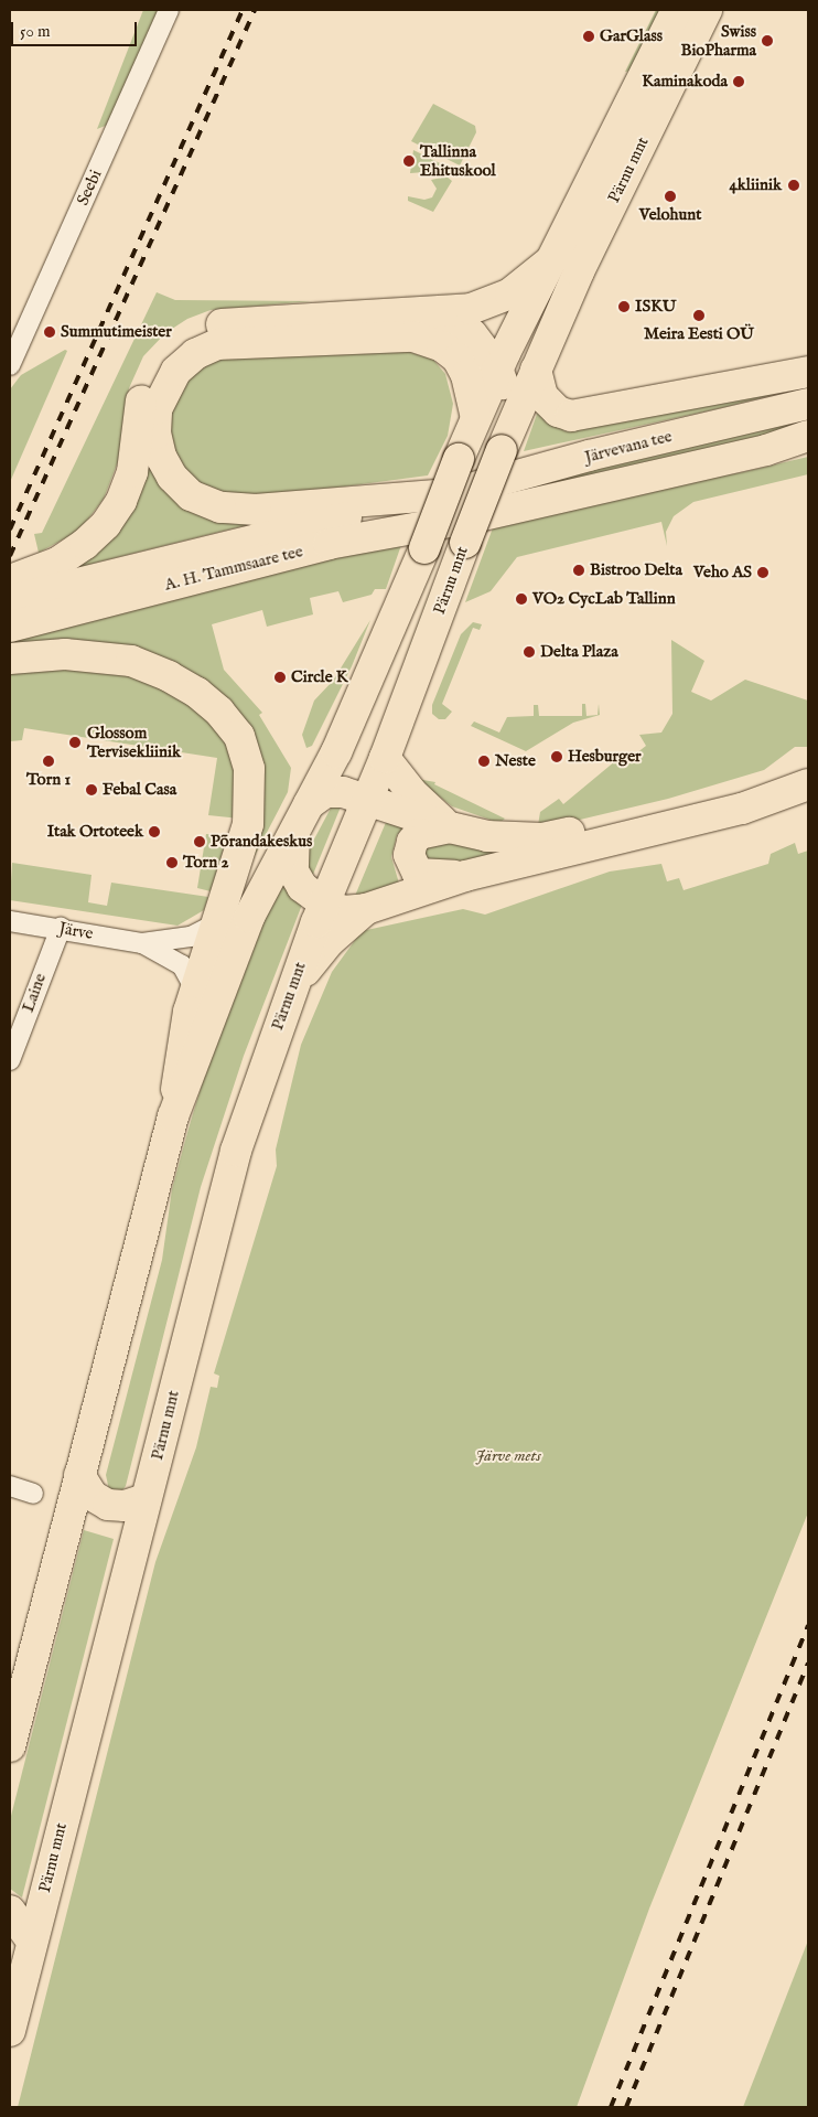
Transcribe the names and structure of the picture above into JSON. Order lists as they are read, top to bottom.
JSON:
{
  "streets": {
    "main road": ["Pärnu mnt", "Järvevana tee", "A. H. Tammsaare tee"],
    "street": ["Seebi", "Järve", "Laine"]
  },
  "crossings": [
    ["Pärnu mnt", "Järvevana tee"],
    ["Pärnu mnt", "A. H. Tammsaare tee"],
    ["Järvevana tee", "A. H. Tammsaare tee"],
    ["Järve", "Laine"]
  ],
  "parks": ["Järve mets"],
  "places": [
    "GarGlass",
    "Swiss BioPharma",
    "Kaminakoda",
    "Tallinna Ehituskool",
    "4kliinik",
    "Velohunt",
    "ISKU",
    "Meira Eesti OÜ",
    "Summutimeister",
    "Bistroo Delta",
    "Veho AS",
    "VO2 CycLab Tallinn",
    "Delta Plaza",
    "Circle K",
    "Glossom Tervisekliinik",
    "Hesburger",
    "Torn 1",
    "Neste",
    "Febal Casa",
    "Itak Ortoteek",
    "Põrandakeskus",
    "Torn 2"
  ],
  "scale_bar": "50 m"
}
